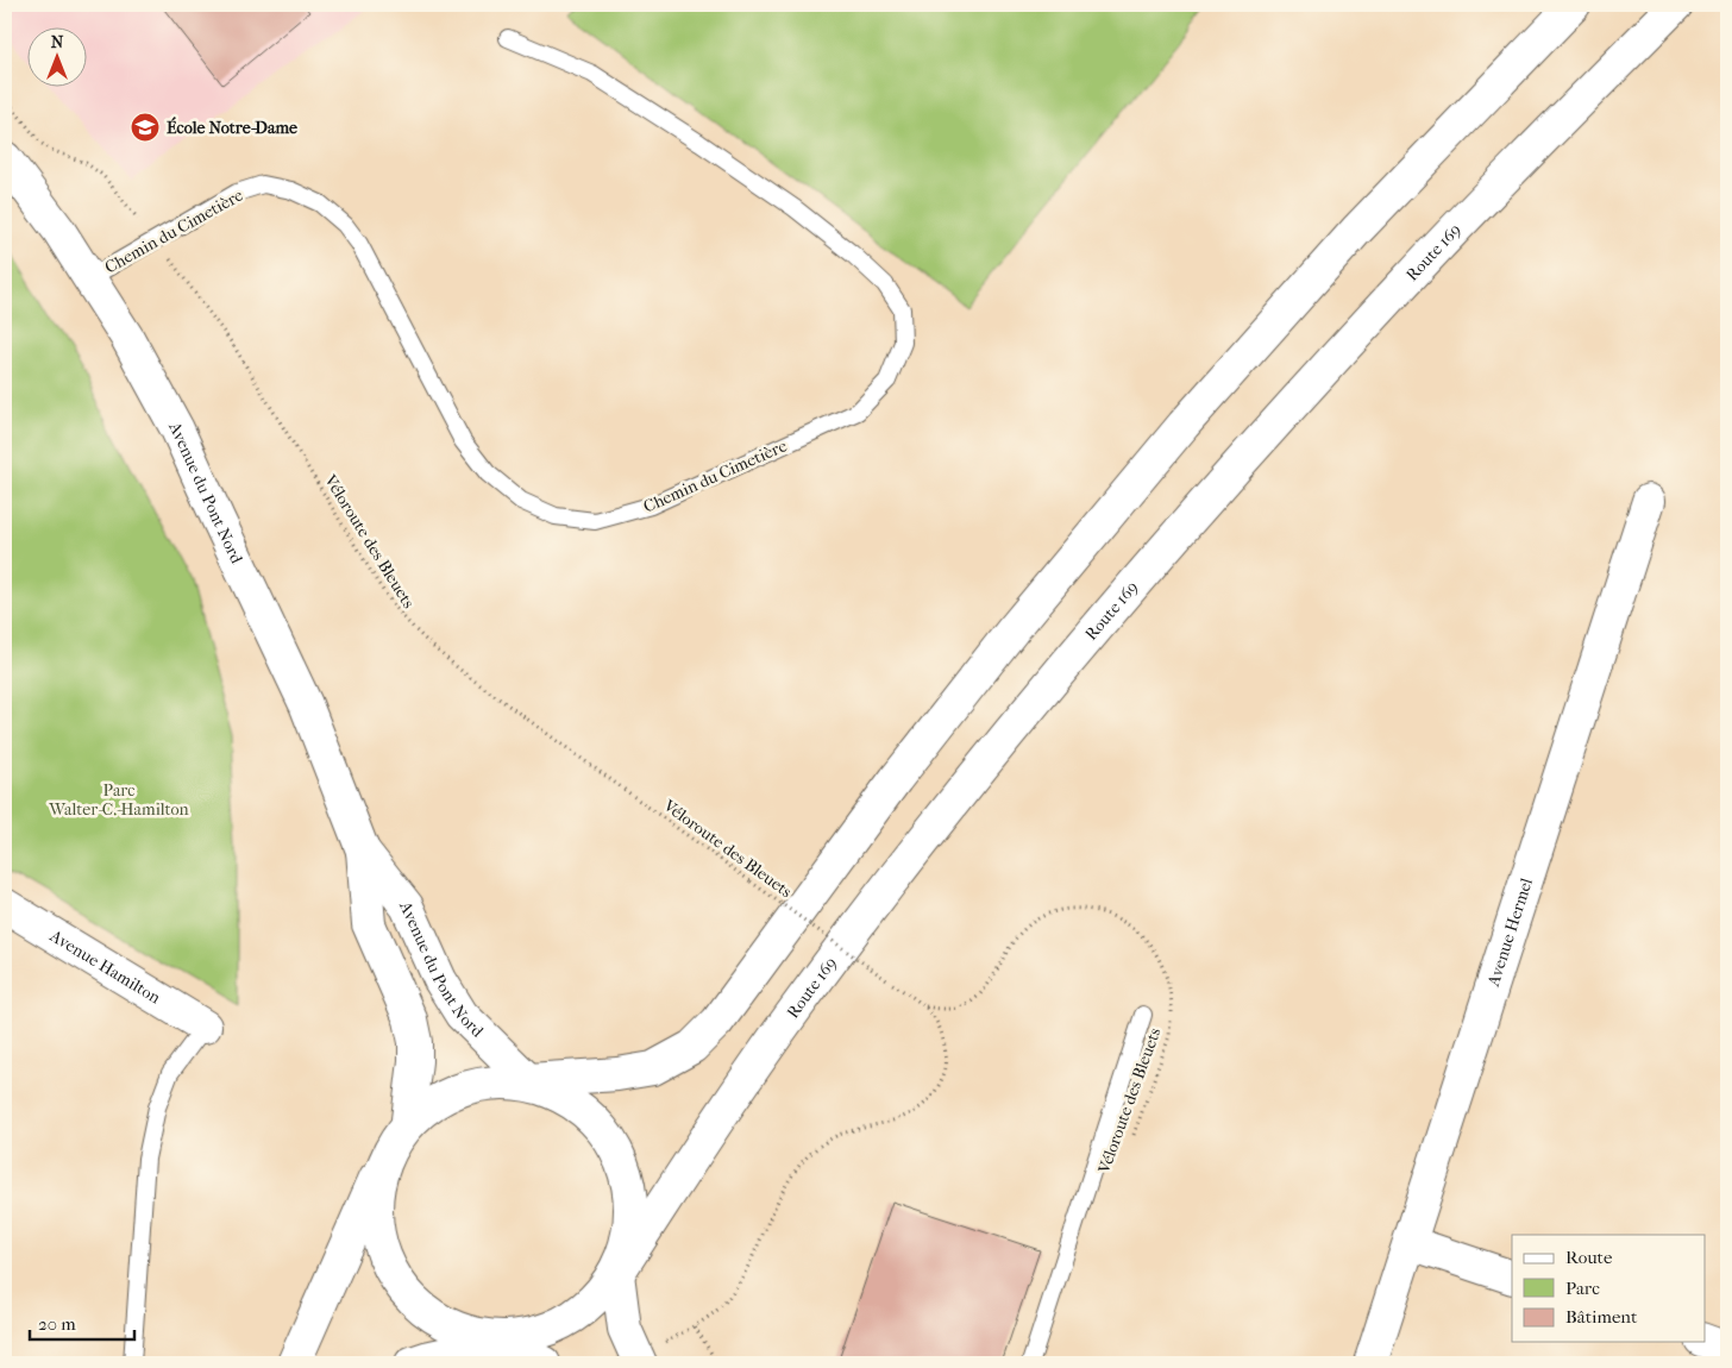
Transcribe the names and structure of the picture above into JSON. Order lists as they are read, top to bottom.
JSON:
{
  "streets": {
    "main road": [
      "Route 169",
      "Avenue du Pont Nord",
      "Avenue Hermel",
      "Avenue Hamilton"
    ],
    "lane": ["Chemin du Cimetière"],
    "path": ["Véloroute des Bleuets"]
  },
  "crossings": [
    ["Chemin du Cimetière", "Avenue du Pont Nord"],
    ["Chemin du Cimetière", "Véloroute des Bleuets"]
  ],
  "parks": ["Parc Walter-C.-Hamilton"],
  "places": {
    "school or university": ["École Notre-Dame"]
  },
  "legend": ["Route", "Parc", "Bâtiment"],
  "scale_bar": "20 m",
  "north": "top"
}
